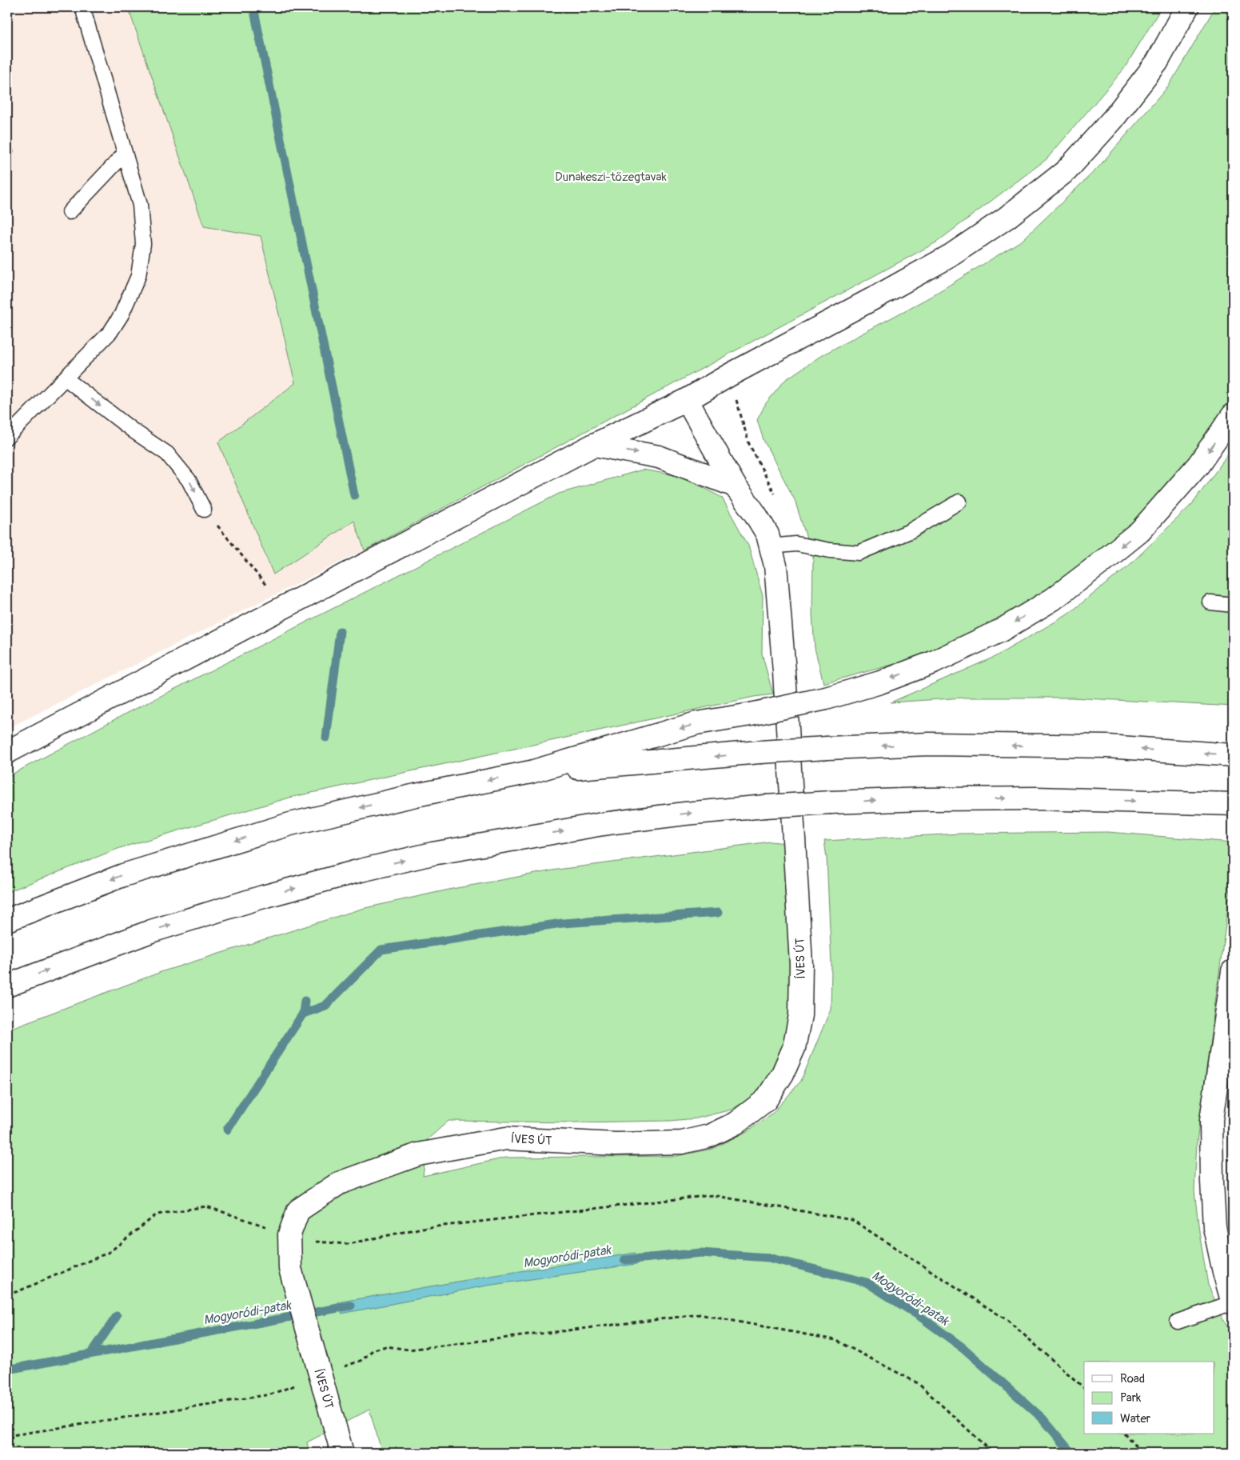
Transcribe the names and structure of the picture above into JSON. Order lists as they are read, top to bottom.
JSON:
{
  "streets": {
    "main road": ["ÍVES ÚT"]
  },
  "water": ["Mogyoródi-patak"],
  "parks": ["Dunakeszi-tőzegtavak"],
  "legend": ["Road", "Park", "Water"]
}
